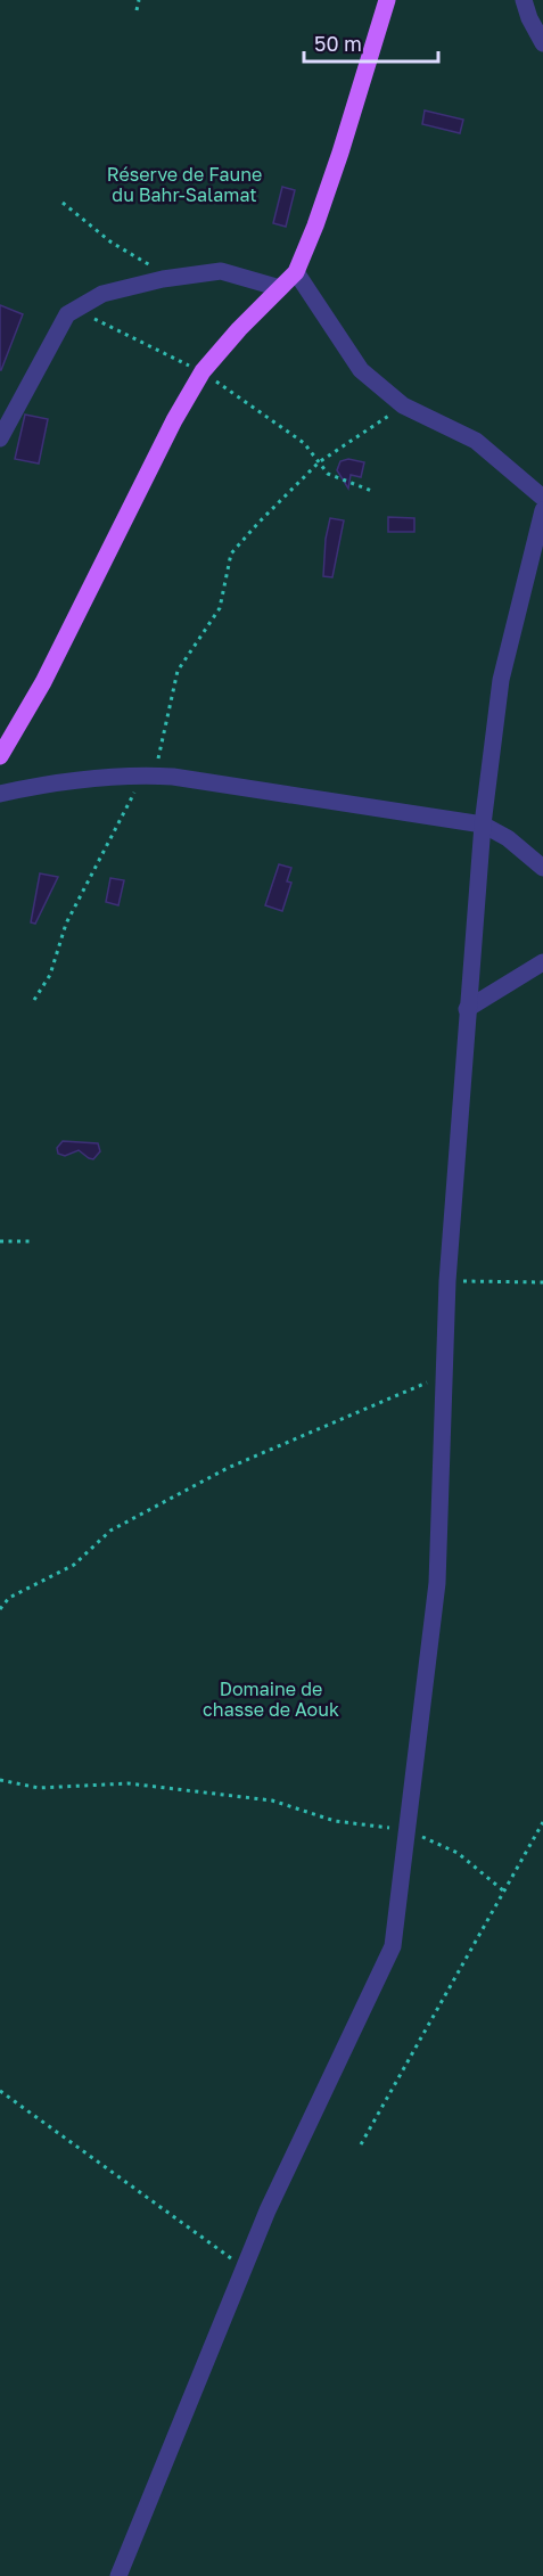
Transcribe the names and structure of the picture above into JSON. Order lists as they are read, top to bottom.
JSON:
{
  "parks": ["Réserve de Faune du Bahr-Salamat", "Domaine de chasse de Aouk"],
  "scale_bar": "50 m"
}
